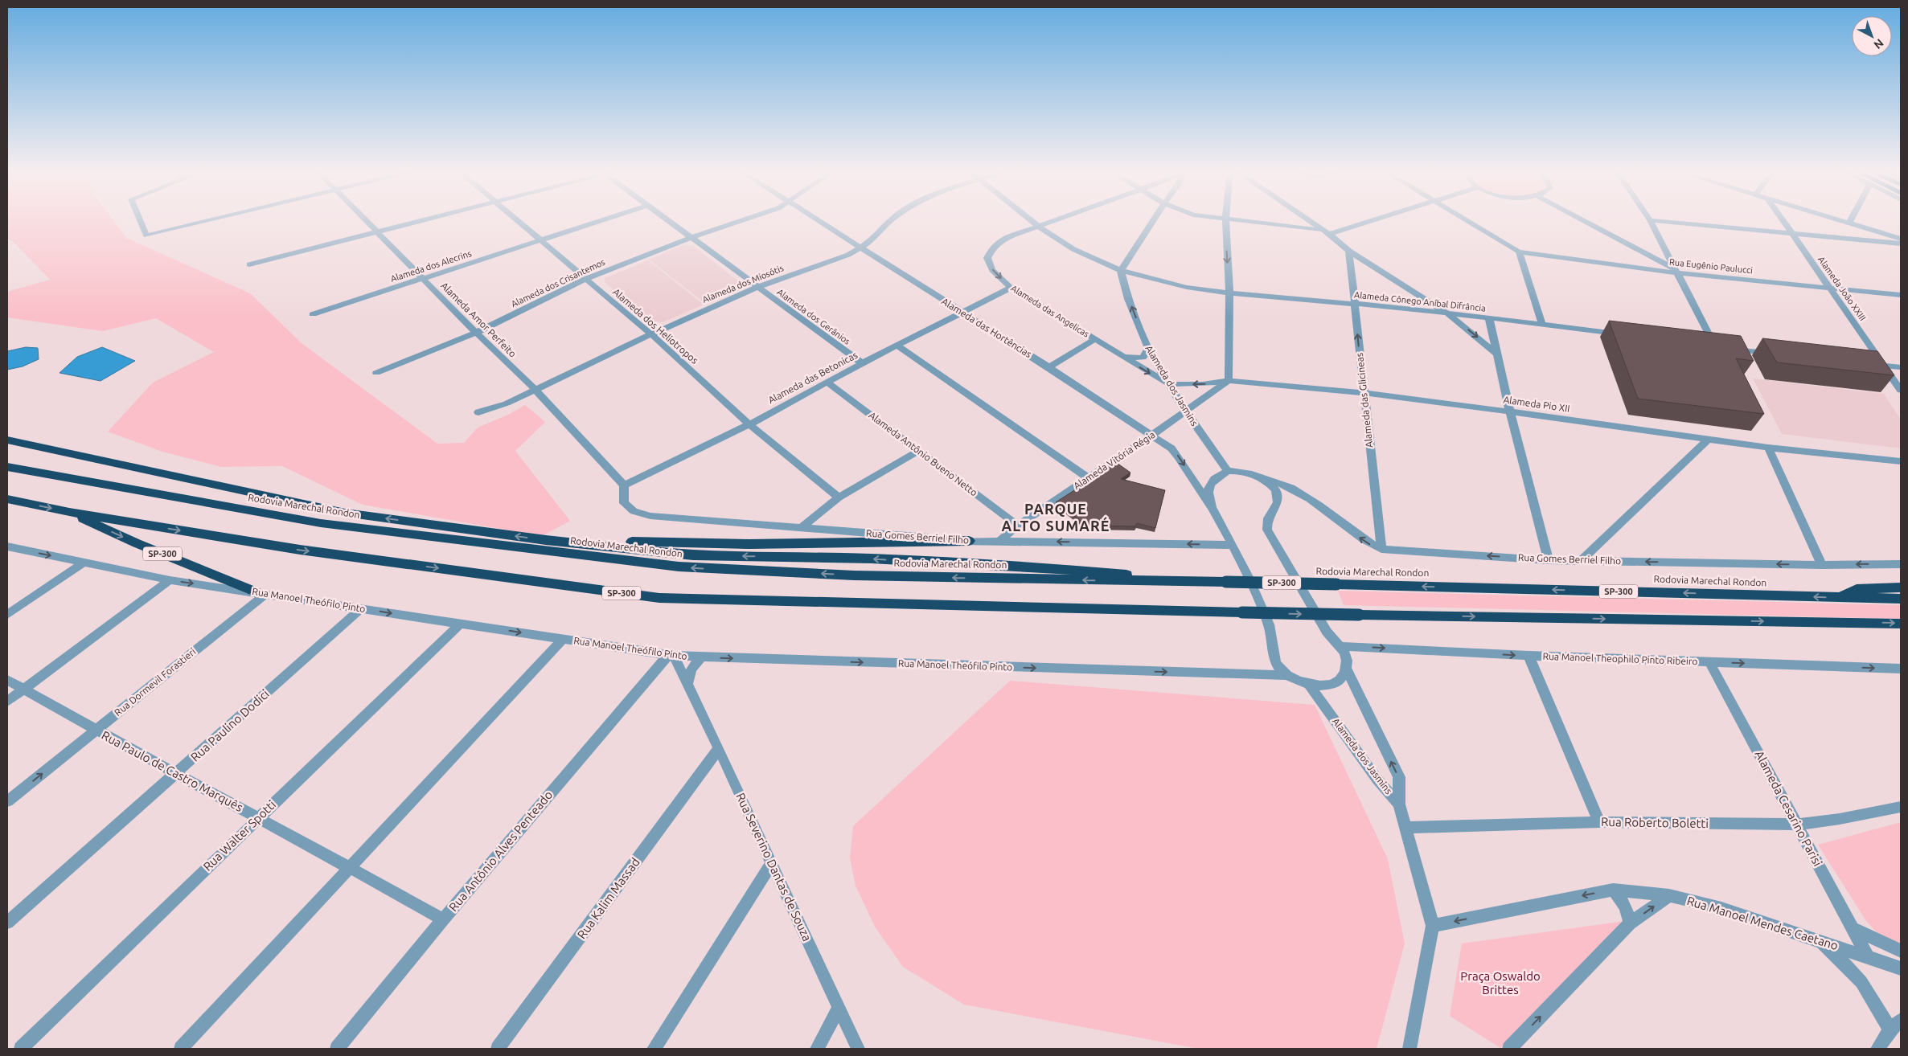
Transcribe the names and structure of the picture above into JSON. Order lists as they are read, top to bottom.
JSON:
{
  "streets": {
    "highway": ["Rodovia Marechal Rondon", "SP-300"],
    "street": [
      "Alameda dos Alecrins",
      "Rua Eugênio Paulucci",
      "Alameda dos Crisantemos",
      "Alameda dos Miosótis",
      "Alameda João XXIII",
      "Alameda Cônego Aníbal Difrância",
      "Alameda das Angelicas",
      "Alameda dos Gerânios",
      "Alameda Amor Perfeito",
      "Alameda dos Heliotropos",
      "Alameda das Hortências",
      "Alameda das Betonicas",
      "Alameda dos Jasmins",
      "Alameda das Glicineas",
      "Alameda Pio XII",
      "Alameda Antônio Bueno Netto",
      "Alameda Vitória Régia",
      "Rua Gomes Berriel Filho",
      "Rua Manoel Theófilo Pinto",
      "Rua Manoel Theophilo Pinto Ribeiro",
      "Rua Dormevil Forastieri",
      "Rua Paulino Dodici",
      "Rua Paulo de Castro Marquês",
      "Alameda Cesarino Parisi",
      "Rua Roberto Boletti",
      "Rua Walter Spotti",
      "Rua Antônio Alves Penteado",
      "Rua Severino Dantas de Souza",
      "Rua Kalim Massad",
      "Rua Manoel Mendes Caetano"
    ]
  },
  "crossings": [
    ["Alameda dos Alecrins", "Alameda Amor Perfeito"],
    ["Alameda dos Alecrins", "Alameda dos Heliotropos"],
    ["Rua Eugênio Paulucci", "Alameda João XXIII"],
    ["Alameda dos Crisantemos", "Alameda dos Gerânios"],
    ["Alameda dos Crisantemos", "Alameda Amor Perfeito"],
    ["Alameda dos Crisantemos", "Alameda dos Heliotropos"],
    ["Alameda dos Miosótis", "Alameda dos Gerânios"],
    ["Alameda dos Miosótis", "Alameda Amor Perfeito"],
    ["Alameda dos Miosótis", "Alameda dos Heliotropos"],
    ["Alameda dos Miosótis", "Alameda das Hortências"],
    ["Alameda Cônego Aníbal Difrância", "Alameda das Angelicas"],
    ["Alameda Cônego Aníbal Difrância", "Alameda dos Jasmins"],
    ["Alameda Cônego Aníbal Difrância", "Alameda das Glicineas"],
    ["Alameda das Angelicas", "Alameda das Betonicas"],
    ["Alameda das Angelicas", "Alameda dos Jasmins"],
    ["Alameda das Angelicas", "Alameda Pio XII"],
    ["Alameda dos Gerânios", "Alameda das Betonicas"],
    ["Alameda Amor Perfeito", "Alameda das Betonicas"],
    ["Alameda Amor Perfeito", "Rua Gomes Berriel Filho"],
    ["Alameda dos Heliotropos", "Alameda das Betonicas"],
    ["Alameda das Hortências", "Alameda das Betonicas"],
    ["Alameda das Hortências", "Alameda Vitória Régia"],
    ["Alameda das Betonicas", "Alameda Antônio Bueno Netto"],
    ["Alameda das Betonicas", "Rua Gomes Berriel Filho"],
    ["Alameda dos Jasmins", "Alameda Pio XII"],
    ["Alameda dos Jasmins", "Alameda Vitória Régia"],
    ["Alameda dos Jasmins", "Rua Gomes Berriel Filho"],
    ["Alameda dos Jasmins", "Rua Manoel Theophilo Pinto Ribeiro"],
    ["Alameda das Glicineas", "Alameda Pio XII"],
    ["Alameda das Glicineas", "Rua Gomes Berriel Filho"],
    ["Alameda Pio XII", "Alameda Vitória Régia"],
    ["Alameda Antônio Bueno Netto", "Alameda Vitória Régia"],
    ["Alameda Vitória Régia", "Rua Gomes Berriel Filho"],
    ["SP-300", "Rua Manoel Theófilo Pinto"],
    ["SP-300", "Rua Dormevil Forastieri"],
    ["Rua Manoel Theófilo Pinto", "Rua Dormevil Forastieri"],
    ["Rua Manoel Theófilo Pinto", "Rua Paulino Dodici"],
    ["Rua Manoel Theófilo Pinto", "Rua Walter Spotti"],
    ["Rua Manoel Theófilo Pinto", "Rua Antônio Alves Penteado"],
    ["Rua Manoel Theófilo Pinto", "Rua Severino Dantas de Souza"],
    ["Rua Manoel Theophilo Pinto Ribeiro", "Alameda Cesarino Parisi"],
    ["Rua Dormevil Forastieri", "Rua Paulo de Castro Marquês"],
    ["Rua Paulino Dodici", "Rua Paulo de Castro Marquês"],
    ["Rua Paulo de Castro Marquês", "Rua Walter Spotti"],
    ["Rua Paulo de Castro Marquês", "Rua Antônio Alves Penteado"],
    ["Alameda Cesarino Parisi", "Rua Roberto Boletti"],
    ["Alameda Cesarino Parisi", "Rua Manoel Mendes Caetano"],
    ["Rua Antônio Alves Penteado", "Rua Severino Dantas de Souza"],
    ["Rua Severino Dantas de Souza", "Rua Kalim Massad"]
  ],
  "one_way": [
    "Rua Gomes Berriel Filho",
    "Rua Manoel Theófilo Pinto",
    "Rua Manoel Theophilo Pinto Ribeiro",
    "Rua Manoel Mendes Caetano"
  ],
  "districts": ["PARQUE ALTO SUMARÉ"],
  "parks": ["Praça Oswaldo Brittes"],
  "north": "bottom right"
}
